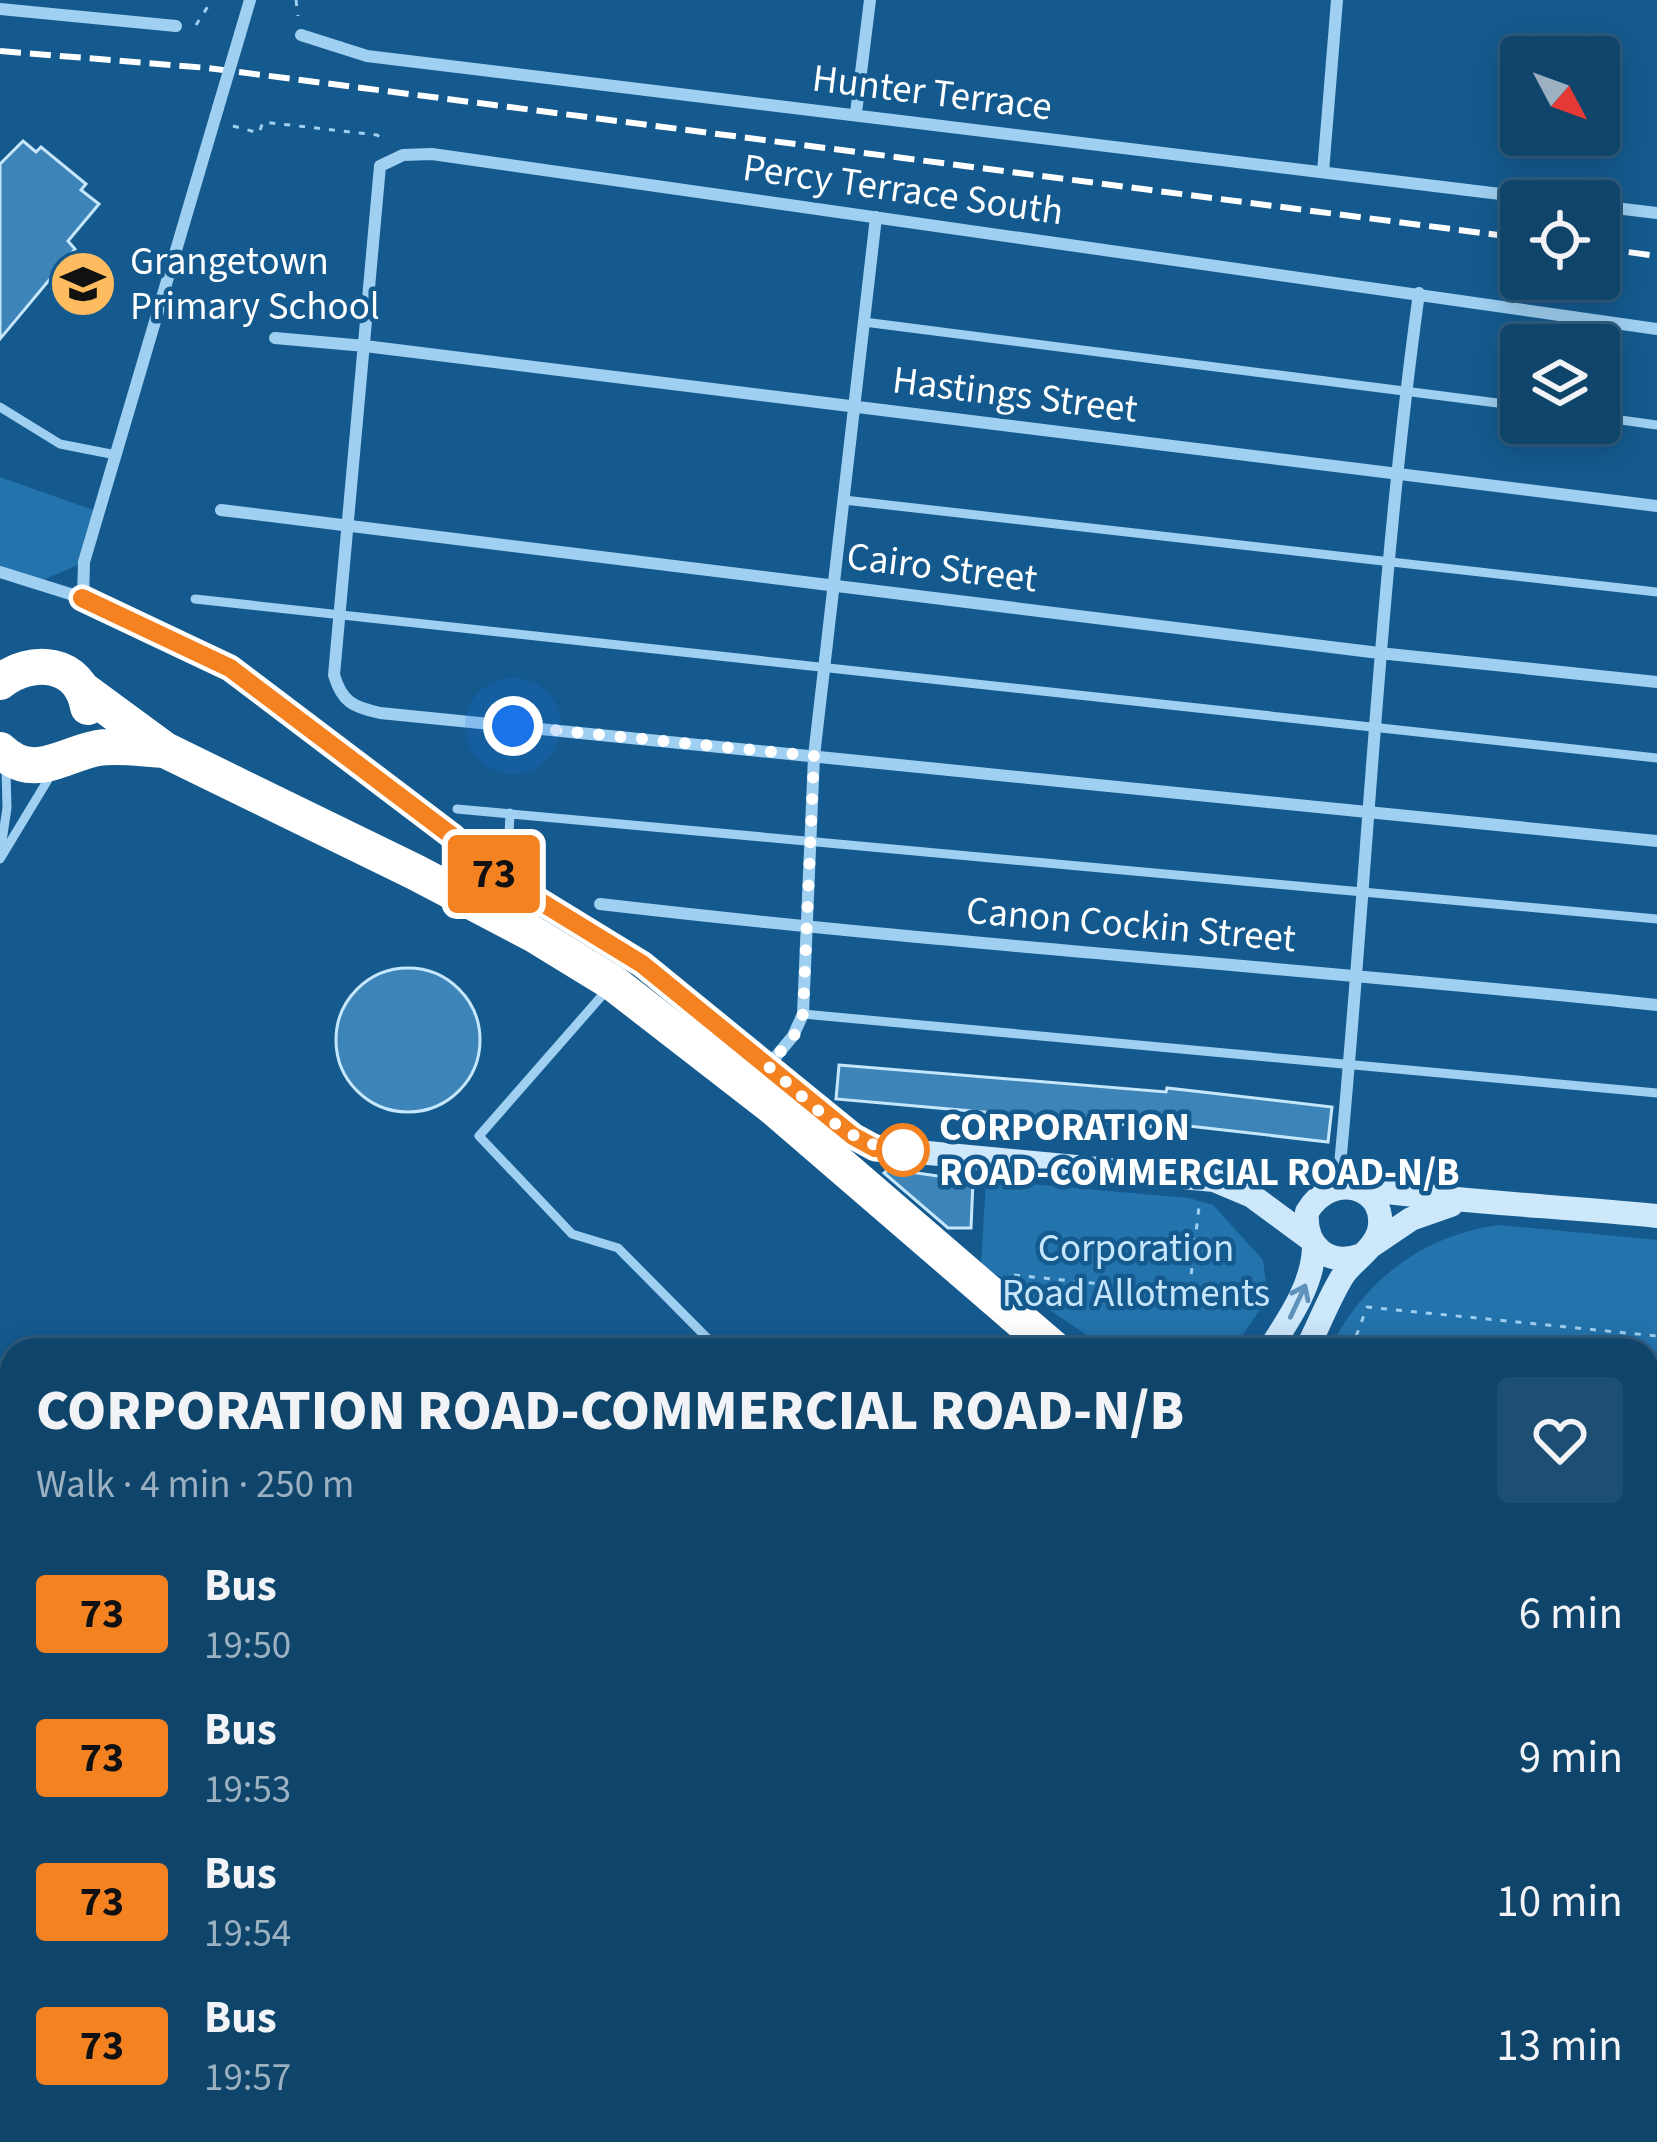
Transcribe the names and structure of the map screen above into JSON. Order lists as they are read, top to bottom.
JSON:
{
  "streets": {
    "street": [
      "Hunter Terrace",
      "Percy Terrace South",
      "Hastings Street",
      "Cairo Street",
      "Canon Cockin Street"
    ]
  },
  "crossings": [
    ["Percy Terrace South", "Hastings Street"]
  ],
  "parks": ["Corporation Road Allotments"],
  "places": {
    "school or university": ["Grangetown Primary School"],
    "other": ["CORPORATION ROAD-COMMERCIAL ROAD-N/B"]
  },
  "lines": ["bus line 73"],
  "north": "bottom right",
  "page": {
    "on_map": "73",
    "heading": ["CORPORATION ROAD-COMMERCIAL ROAD-N/B", "Walk · 4 min · 250 m"],
    "list": [
      {
        "mark": "73",
        "name": "Bus",
        "note": "19:50",
        "value": "6 min"
      },
      {
        "mark": "73",
        "name": "Bus",
        "note": "19:53",
        "value": "9 min"
      },
      {
        "mark": "73",
        "name": "Bus",
        "note": "19:54",
        "value": "10 min"
      },
      {
        "mark": "73",
        "name": "Bus",
        "note": "19:57",
        "value": "13 min"
      }
    ]
  }
}
